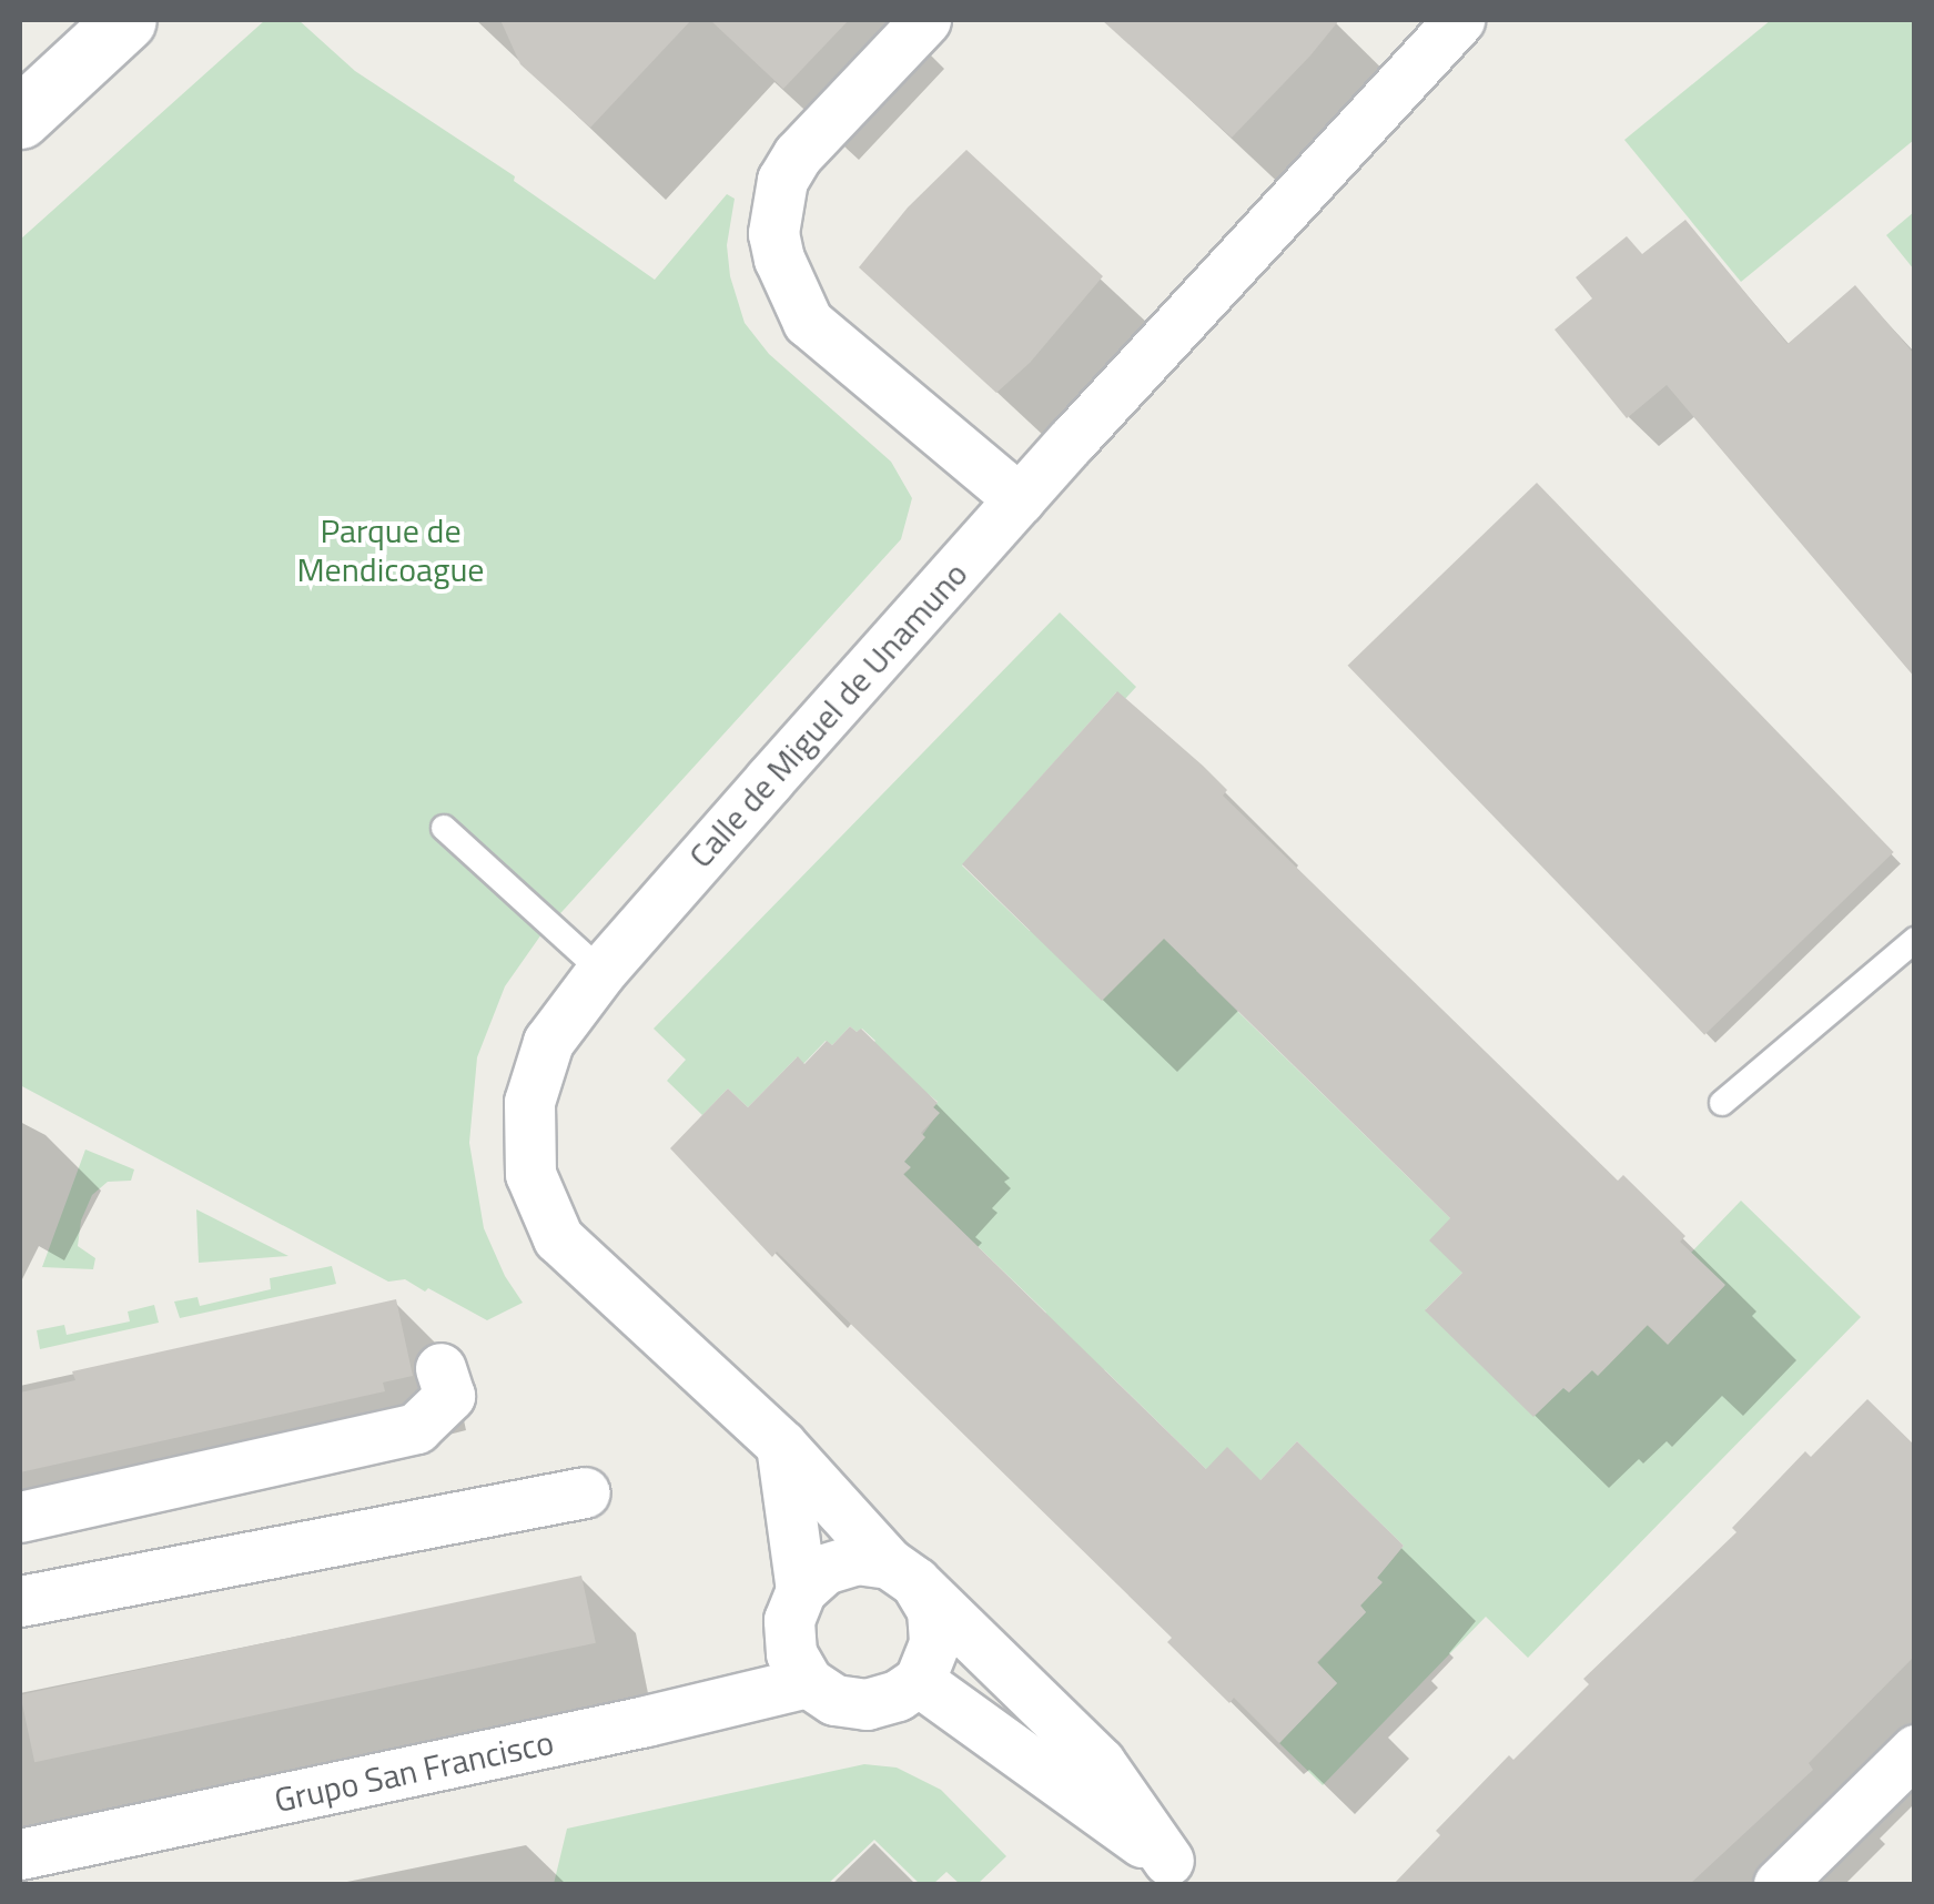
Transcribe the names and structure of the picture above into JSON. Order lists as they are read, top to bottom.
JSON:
{
  "streets": {
    "street": ["Calle de Miguel de Unamuno", "Grupo San Francisco"]
  },
  "crossings": [
    ["Calle de Miguel de Unamuno", "Grupo San Francisco"]
  ],
  "parks": ["Parque de Mendicoague"]
}
